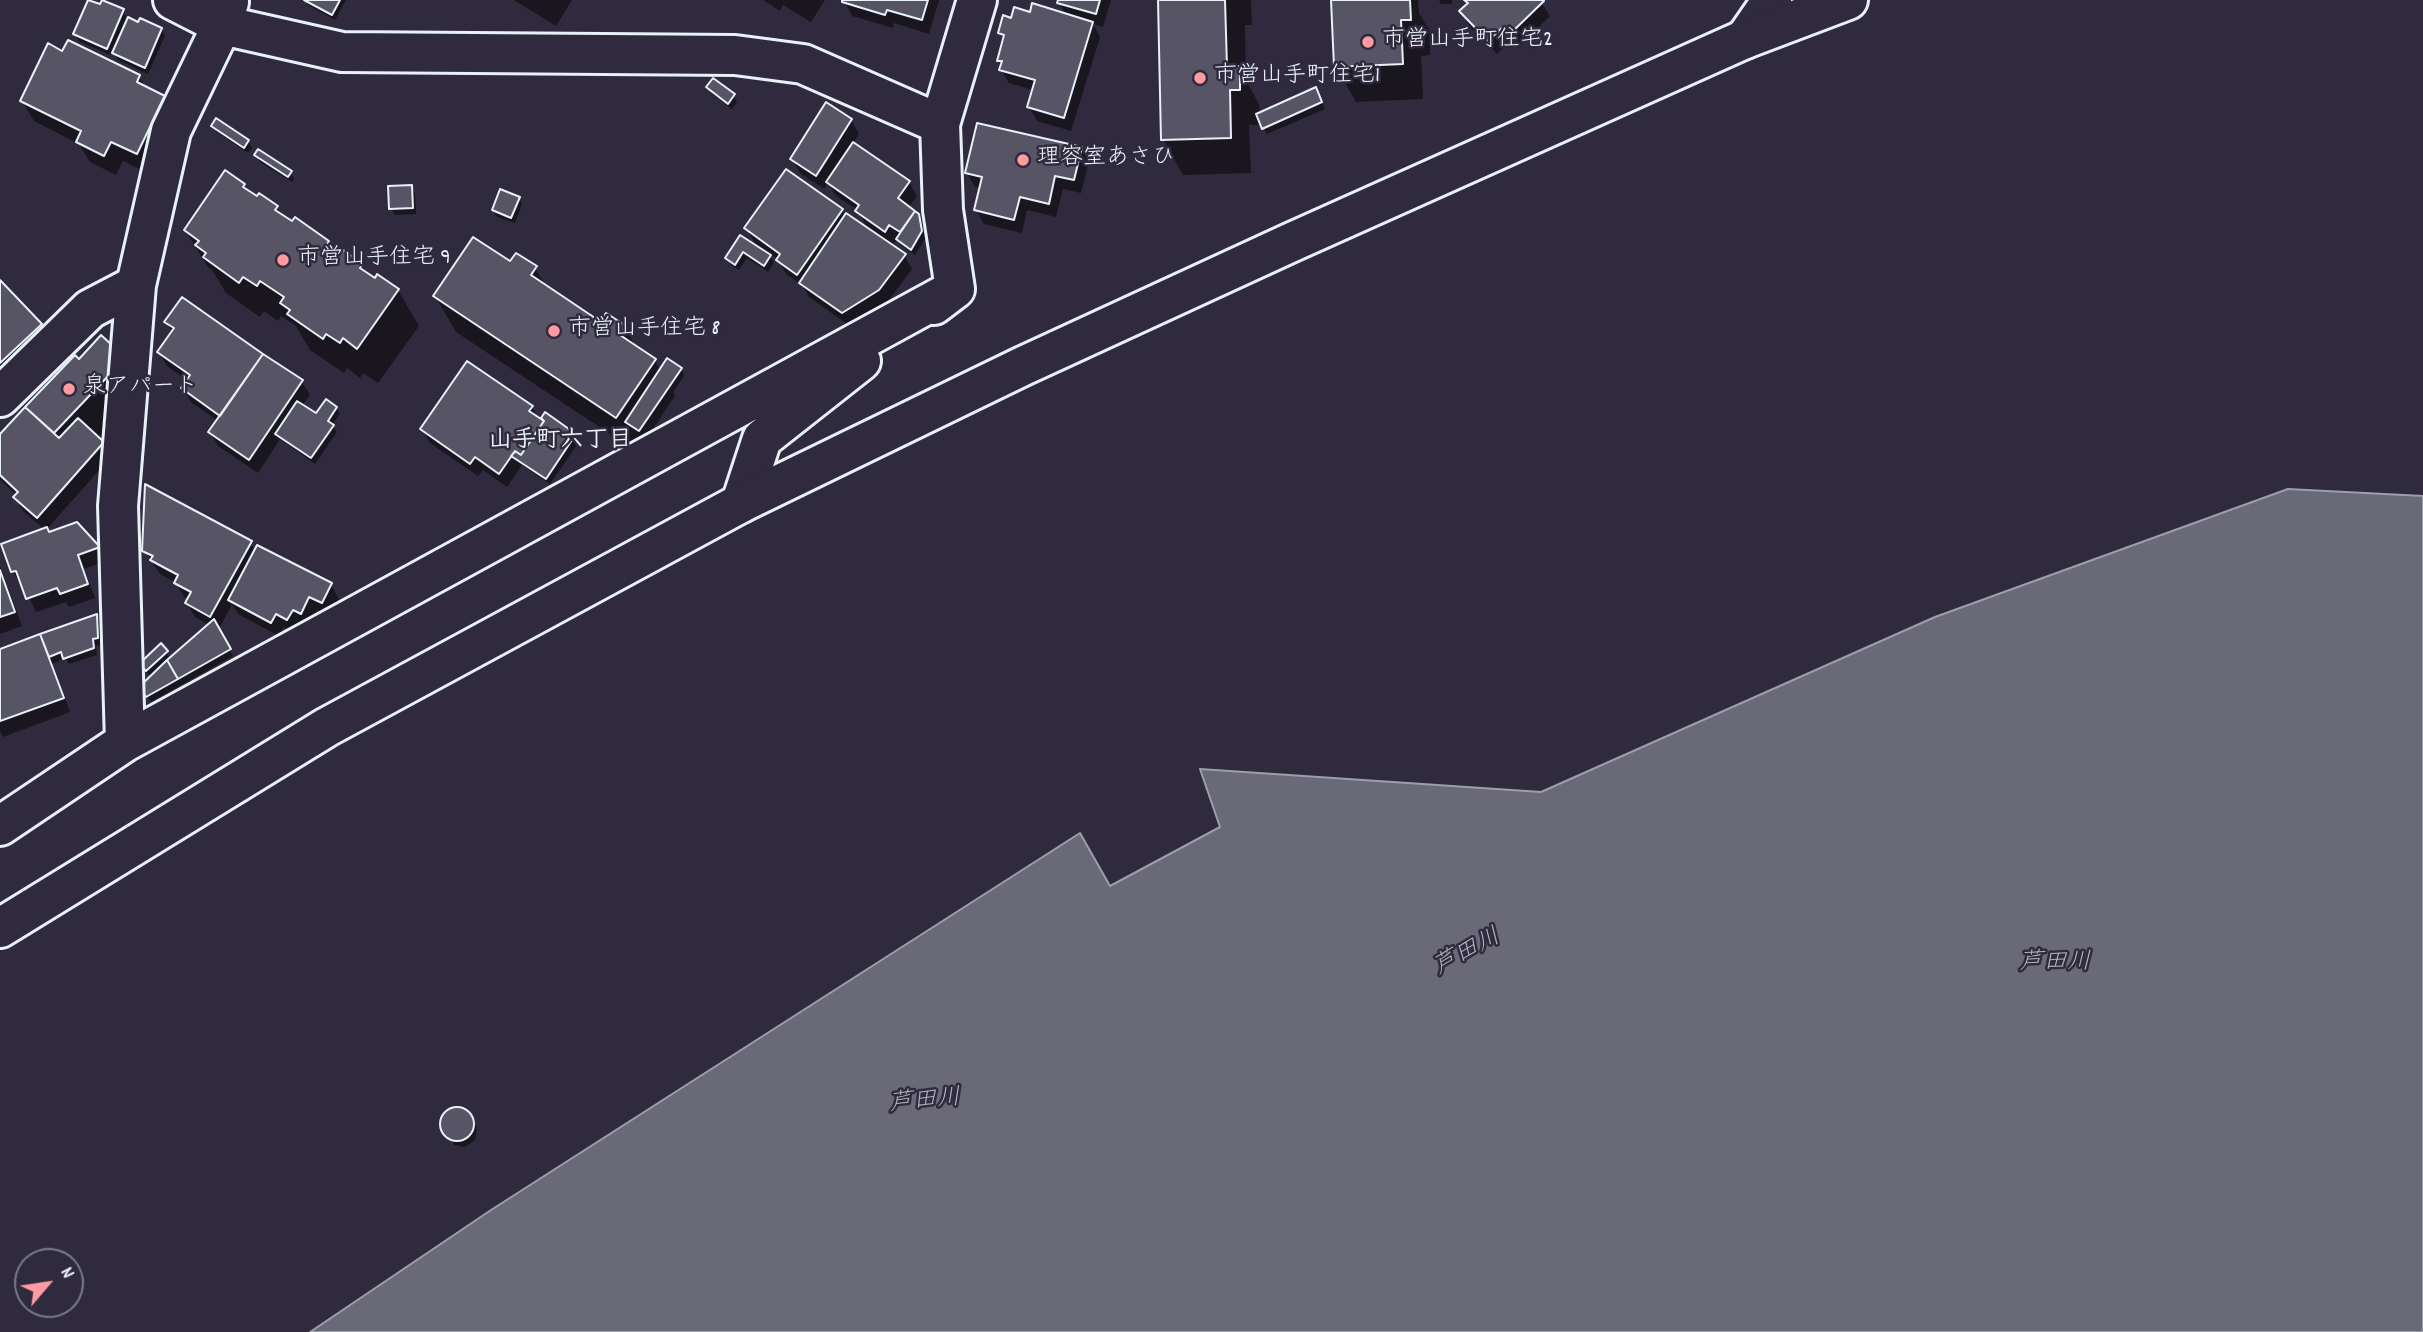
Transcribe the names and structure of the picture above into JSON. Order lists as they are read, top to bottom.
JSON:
{
  "districts": ["山手町六丁目"],
  "water": ["芦田川"],
  "places": [
    "市営山手町住宅2",
    "市営山手町住宅1",
    "理容室あさひ",
    "市営山手住宅 9",
    "市営山手住宅 8",
    "泉アパート"
  ],
  "north": "top right"
}
